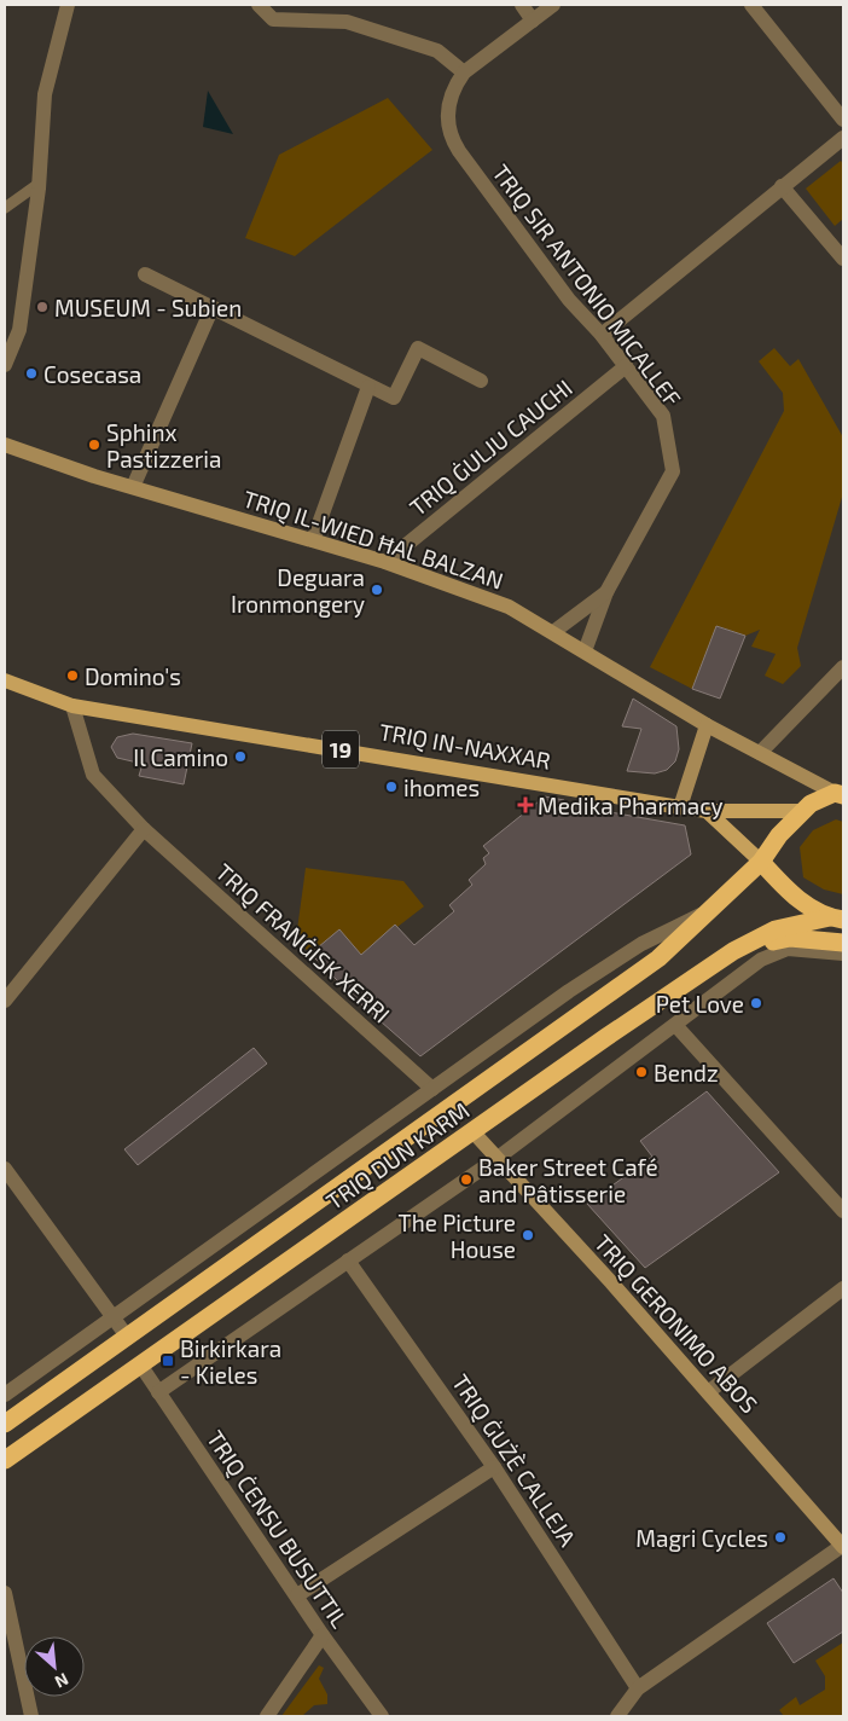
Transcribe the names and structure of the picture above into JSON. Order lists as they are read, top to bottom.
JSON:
{
  "streets": {
    "highway": ["TRIQ DUN KARM"],
    "main road": [
      "TRIQ IL-WIED ĦAL BALZAN",
      "TRIQ IN-NAXXAR",
      "19",
      "TRIQ GERONIMO ABOS"
    ],
    "street": [
      "TRIQ SIR ANTONIO MICALLEF",
      "TRIQ ĠULJU CAUCHI",
      "TRIQ FRANĠISK XERRI",
      "TRIQ ĠUŻÈ CALLEJA",
      "TRIQ ĊENSU BUSUTTIL"
    ]
  },
  "crossings": [
    ["TRIQ SIR ANTONIO MICALLEF", "TRIQ ĠULJU CAUCHI"],
    ["TRIQ SIR ANTONIO MICALLEF", "TRIQ IL-WIED ĦAL BALZAN"],
    ["TRIQ ĠULJU CAUCHI", "TRIQ IL-WIED ĦAL BALZAN"],
    ["TRIQ IN-NAXXAR", "TRIQ FRANĠISK XERRI"],
    ["TRIQ FRANĠISK XERRI", "TRIQ DUN KARM"],
    ["TRIQ DUN KARM", "TRIQ GERONIMO ABOS"],
    ["TRIQ DUN KARM", "TRIQ ĊENSU BUSUTTIL"]
  ],
  "places": {
    "other": [
      "MUSEUM - Subien",
      "Cosecasa",
      "Sphinx Pastizzeria",
      "Deguara Ironmongery",
      "Domino's",
      "Il Camino",
      "ihomes",
      "Pet Love",
      "Bendz",
      "Baker Street Café and Pâtisserie",
      "The Picture House",
      "Magri Cycles"
    ],
    "health": ["Medika Pharmacy"],
    "transit": ["Birkirkara - Kieles"]
  },
  "north": "bottom right"
}
